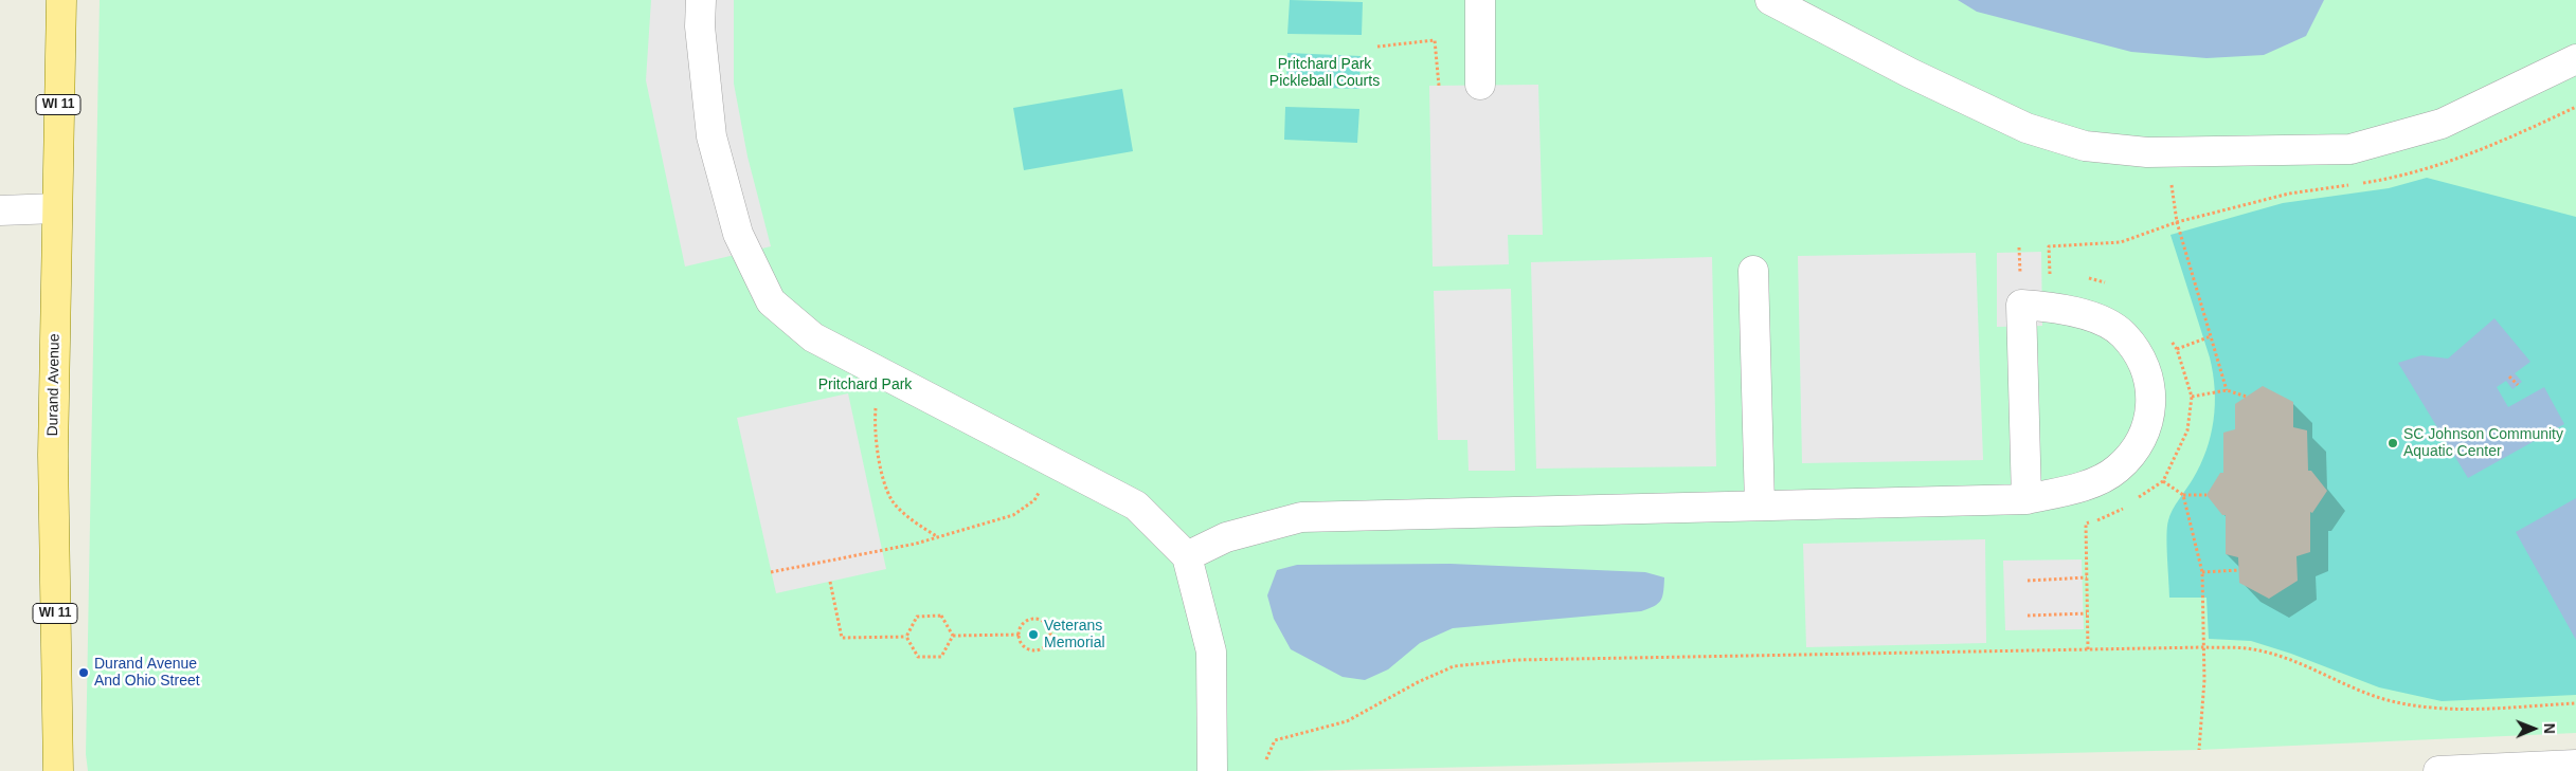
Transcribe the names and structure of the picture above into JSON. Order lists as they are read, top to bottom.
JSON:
{
  "streets": {
    "main road": ["WI 11", "Durand Avenue"]
  },
  "parks": ["Pritchard Park Pickleball Courts", "Pritchard Park"],
  "places": ["SC Johnson Community Aquatic Center", "Veterans Memorial", "Durand Avenue And Ohio Street"],
  "north": "right"
}
